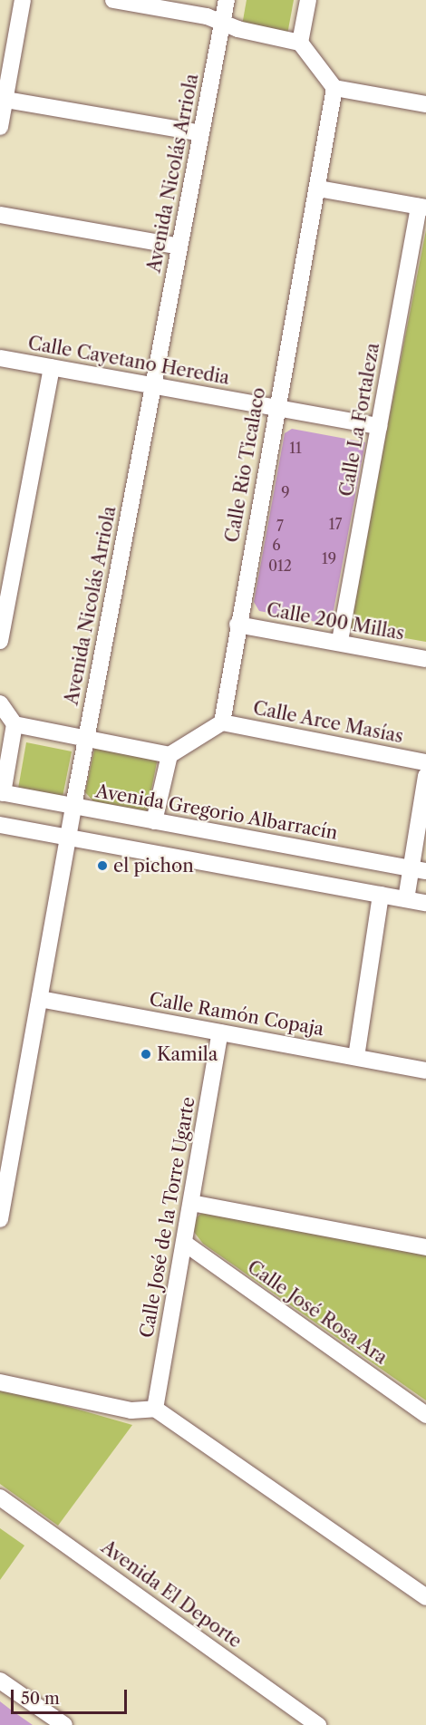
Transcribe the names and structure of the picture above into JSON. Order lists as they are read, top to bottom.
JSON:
{
  "streets": {
    "street": [
      "Avenida Nicolás Arriola",
      "Calle Cayetano Heredia",
      "Calle La Fortaleza",
      "Calle Rio Ticalaco",
      "Calle 200 Millas",
      "Calle Arce Masías",
      "Avenida Gregorio Albarracín",
      "Calle Ramón Copaja",
      "Calle José de la Torre Ugarte",
      "Calle José Rosa Ara",
      "Avenida El Deporte"
    ]
  },
  "crossings": [
    ["Avenida Nicolás Arriola", "Calle Cayetano Heredia"],
    ["Avenida Nicolás Arriola", "Avenida Gregorio Albarracín"],
    ["Avenida Nicolás Arriola", "Calle Ramón Copaja"],
    ["Calle Cayetano Heredia", "Calle La Fortaleza"],
    ["Calle Cayetano Heredia", "Calle Rio Ticalaco"],
    ["Calle La Fortaleza", "Calle 200 Millas"],
    ["Calle Rio Ticalaco", "Calle 200 Millas"],
    ["Calle Rio Ticalaco", "Calle Arce Masías"],
    ["Calle Ramón Copaja", "Calle José de la Torre Ugarte"],
    ["Calle José de la Torre Ugarte", "Calle José Rosa Ara"]
  ],
  "places": ["el pichon", "Kamila"],
  "house_numbers": [
    "11",
    "9",
    "17",
    "7",
    "6",
    "19",
    "012"
  ],
  "scale_bar": "50 m"
}
